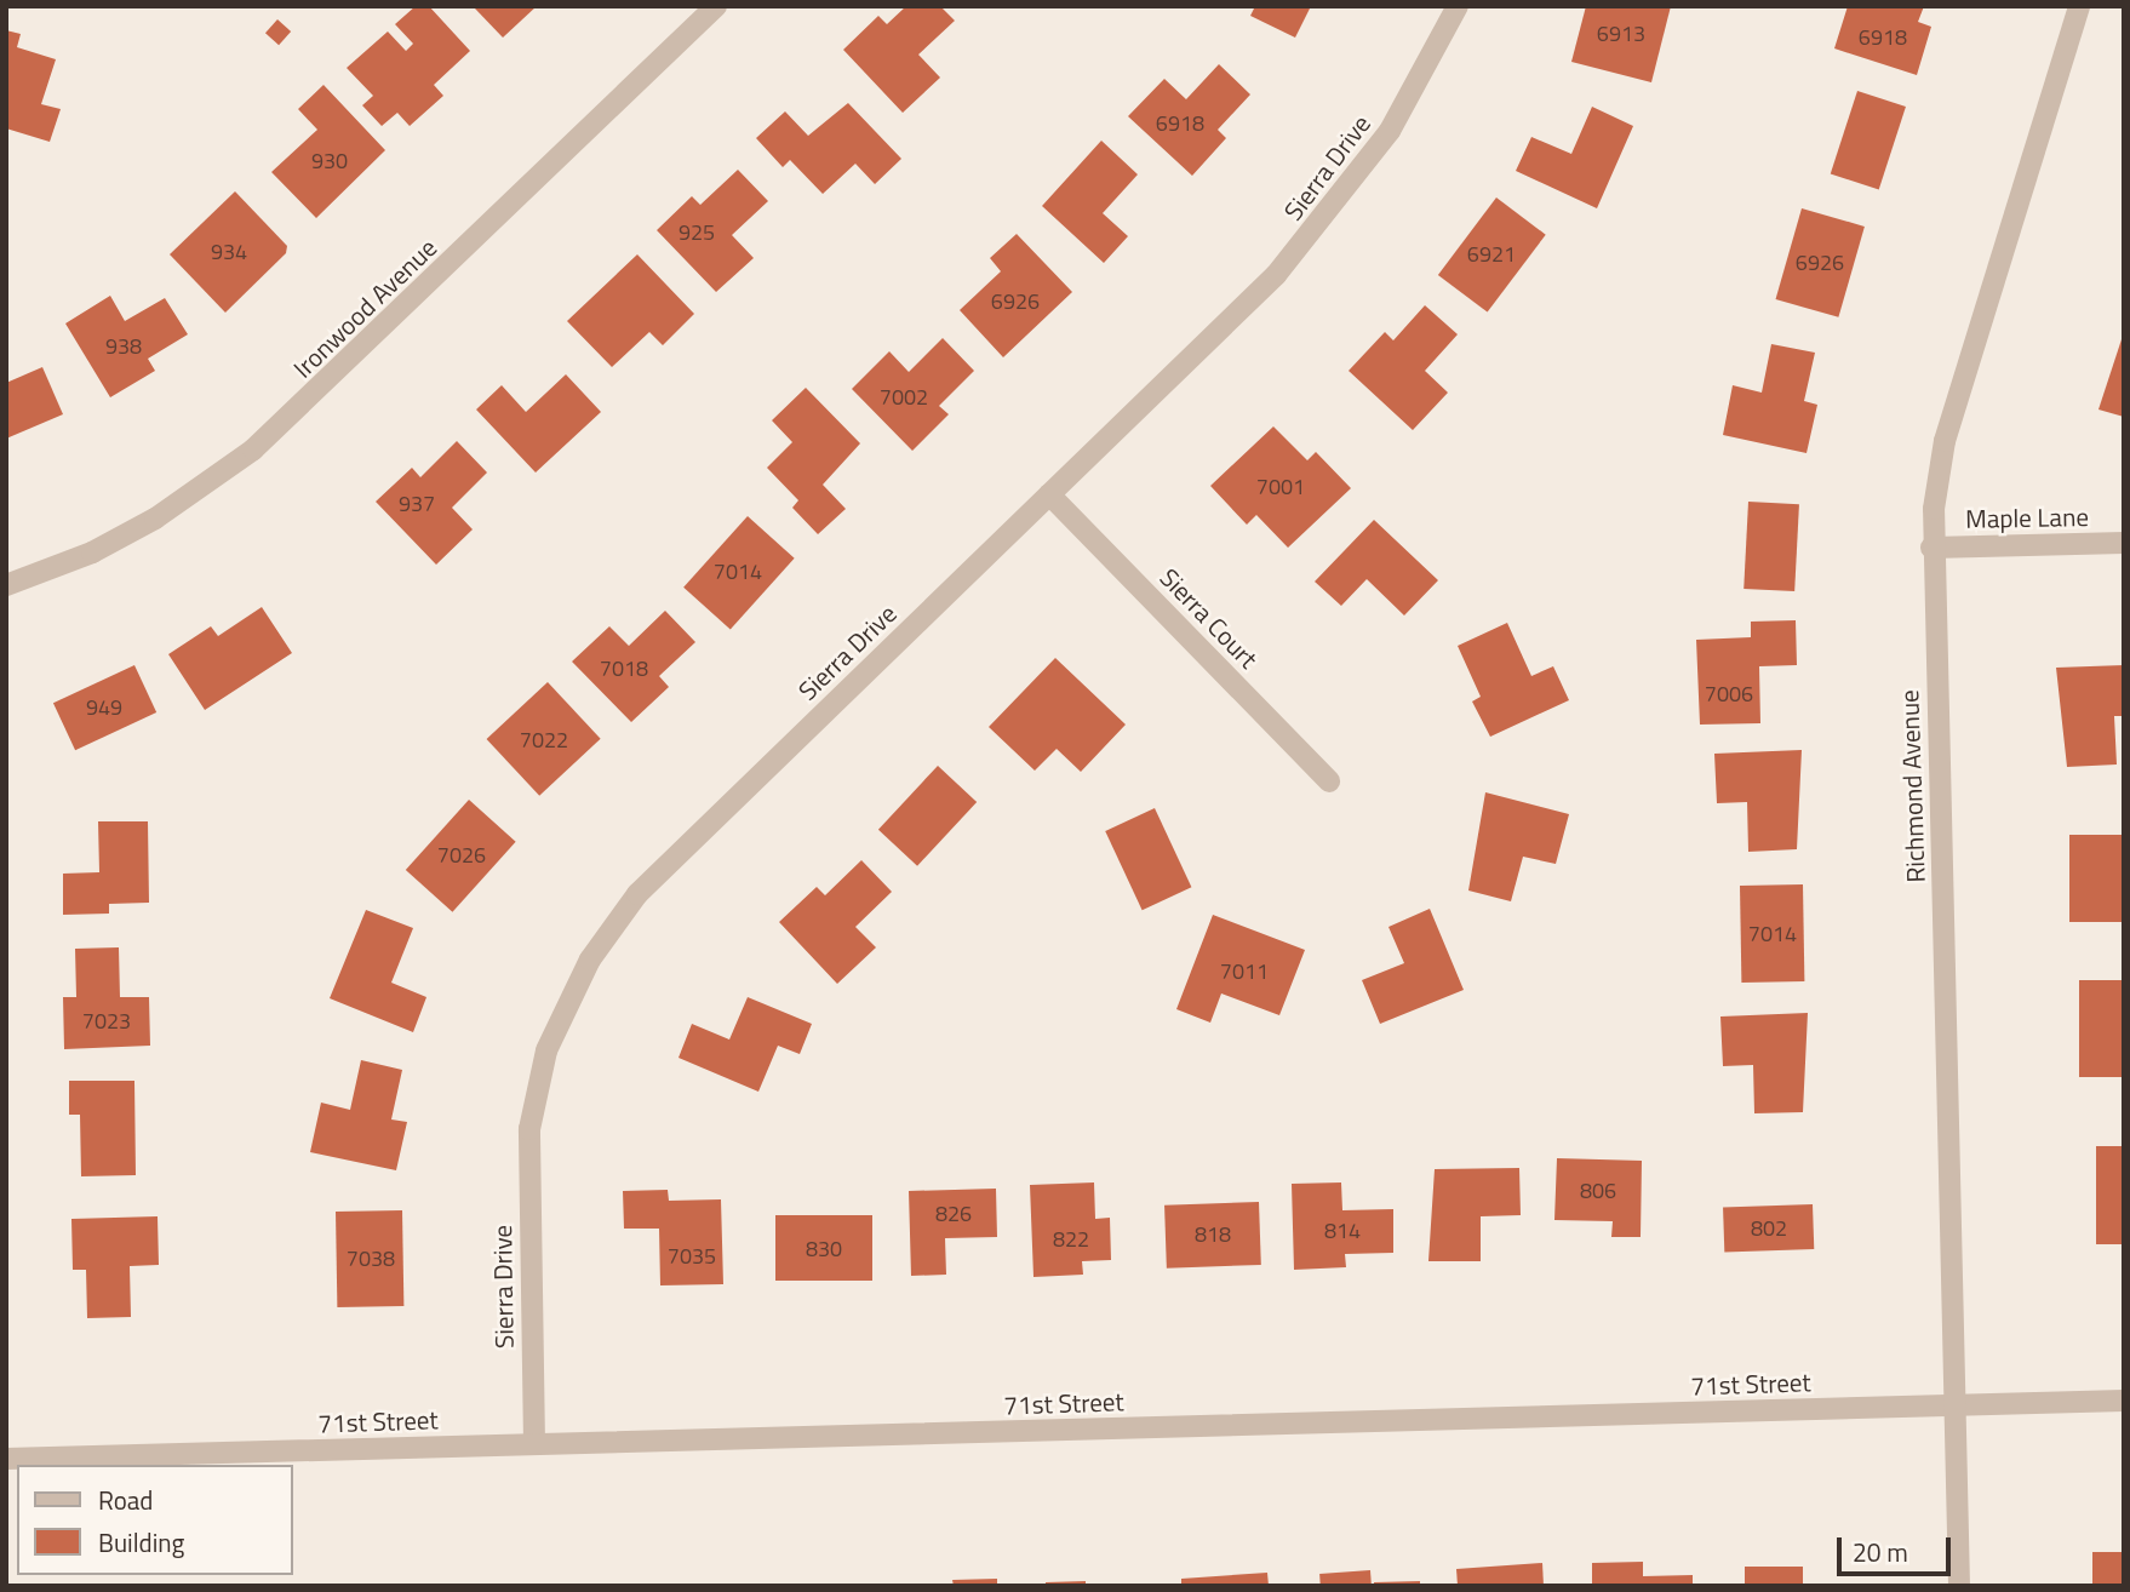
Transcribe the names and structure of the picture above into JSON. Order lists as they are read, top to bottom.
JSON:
{
  "streets": {
    "street": [
      "Sierra Drive",
      "Ironwood Avenue",
      "Maple Lane",
      "Sierra Court",
      "Richmond Avenue",
      "71st Street"
    ]
  },
  "crossings": [
    ["Sierra Drive", "Sierra Court"],
    ["Sierra Drive", "71st Street"],
    ["Maple Lane", "Richmond Avenue"],
    ["Richmond Avenue", "71st Street"]
  ],
  "house_numbers": [
    "6913",
    "6918",
    "6918",
    "930",
    "925",
    "934",
    "6921",
    "6926",
    "6926",
    "938",
    "7002",
    "7001",
    "937",
    "7014",
    "7018",
    "7006",
    "949",
    "7022",
    "7026",
    "7014",
    "7011",
    "7023",
    "806",
    "826",
    "802",
    "814",
    "818",
    "822",
    "830",
    "7035",
    "7038"
  ],
  "legend": ["Road", "Building"],
  "scale_bar": "20 m"
}
